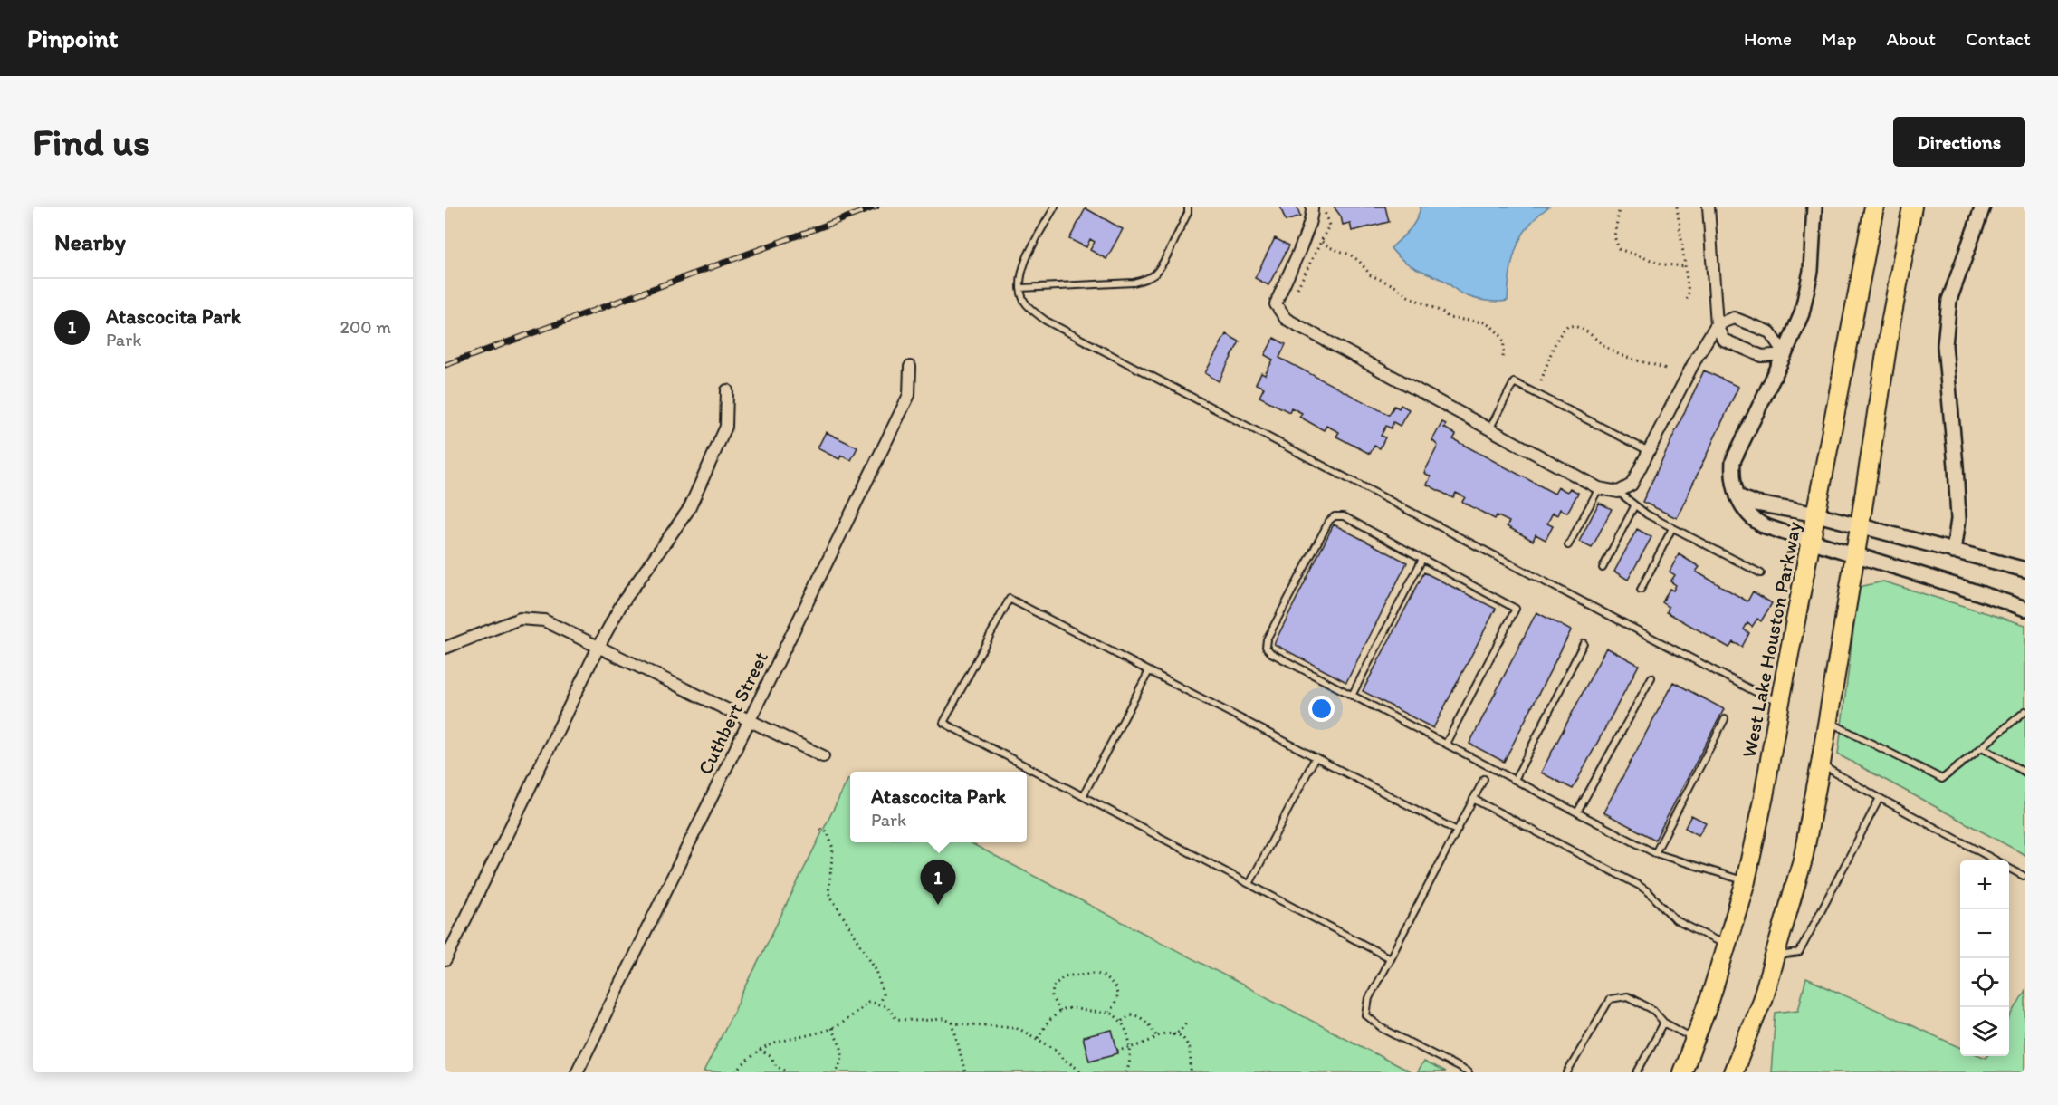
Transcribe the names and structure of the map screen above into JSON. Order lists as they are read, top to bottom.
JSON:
{
  "streets": {
    "main road": ["West Lake Houston Parkway"],
    "street": ["Cuthbert Street"]
  },
  "page": {
    "header": "Pinpoint",
    "nav": [
      "Home",
      "Map",
      "About",
      "Contact"
    ],
    "buttons": "Directions",
    "title": "Find us",
    "heading": "Nearby",
    "list": [
      {
        "mark": "1",
        "name": "Atascocita Park",
        "note": "Park",
        "value": "200 m"
      }
    ],
    "popup": ["Atascocita Park", "Park"],
    "pins": "1",
    "map_buttons": ["+", "−"]
  }
}
